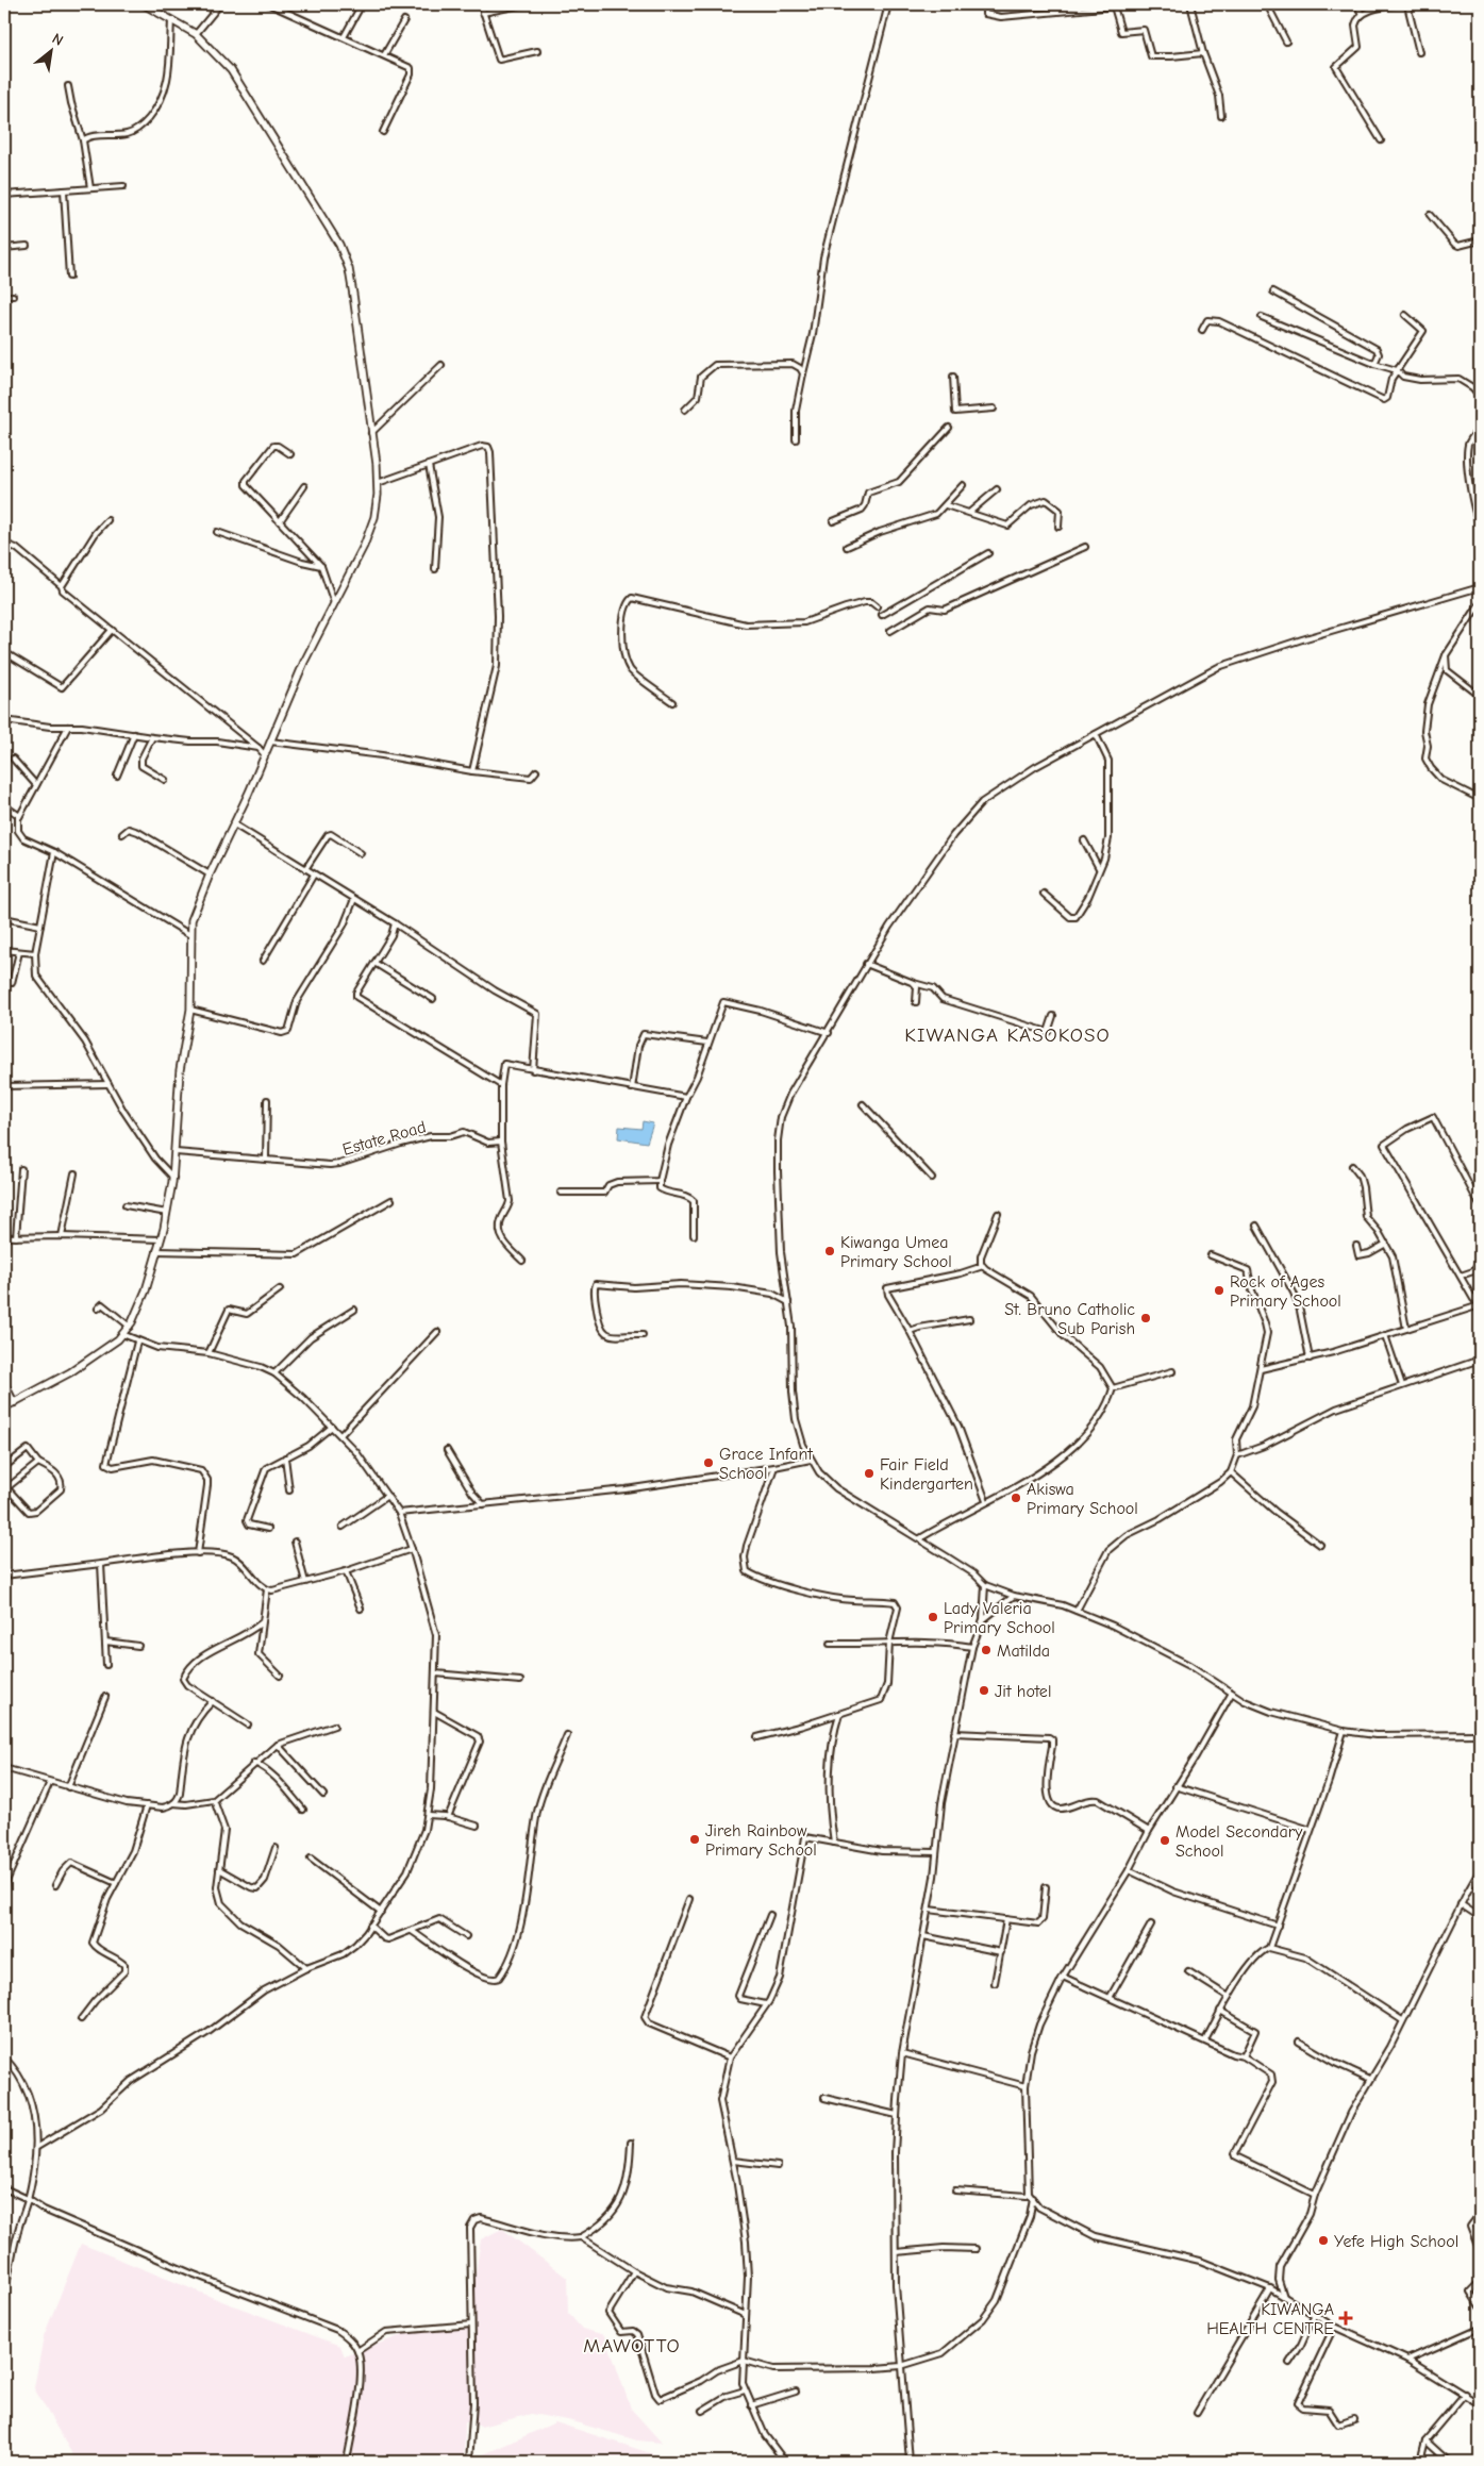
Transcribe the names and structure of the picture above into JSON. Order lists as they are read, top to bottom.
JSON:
{
  "streets": {
    "street": ["Estate Road"]
  },
  "districts": ["KIWANGA KASOKOSO", "MAWOTTO"],
  "places": {
    "other": [
      "Kiwanga Umea Primary School",
      "Rock of Ages Primary School",
      "St. Bruno Catholic Sub Parish",
      "Grace Infant School",
      "Fair Field Kindergarten",
      "Akiswa Primary School",
      "Lady Valeria Primary School",
      "Matilda",
      "Jit hotel",
      "Jireh Rainbow Primary School",
      "Model Secondary School",
      "Yefe High School"
    ],
    "health": ["KIWANGA HEALTH CENTRE"]
  },
  "north": "top right"
}
